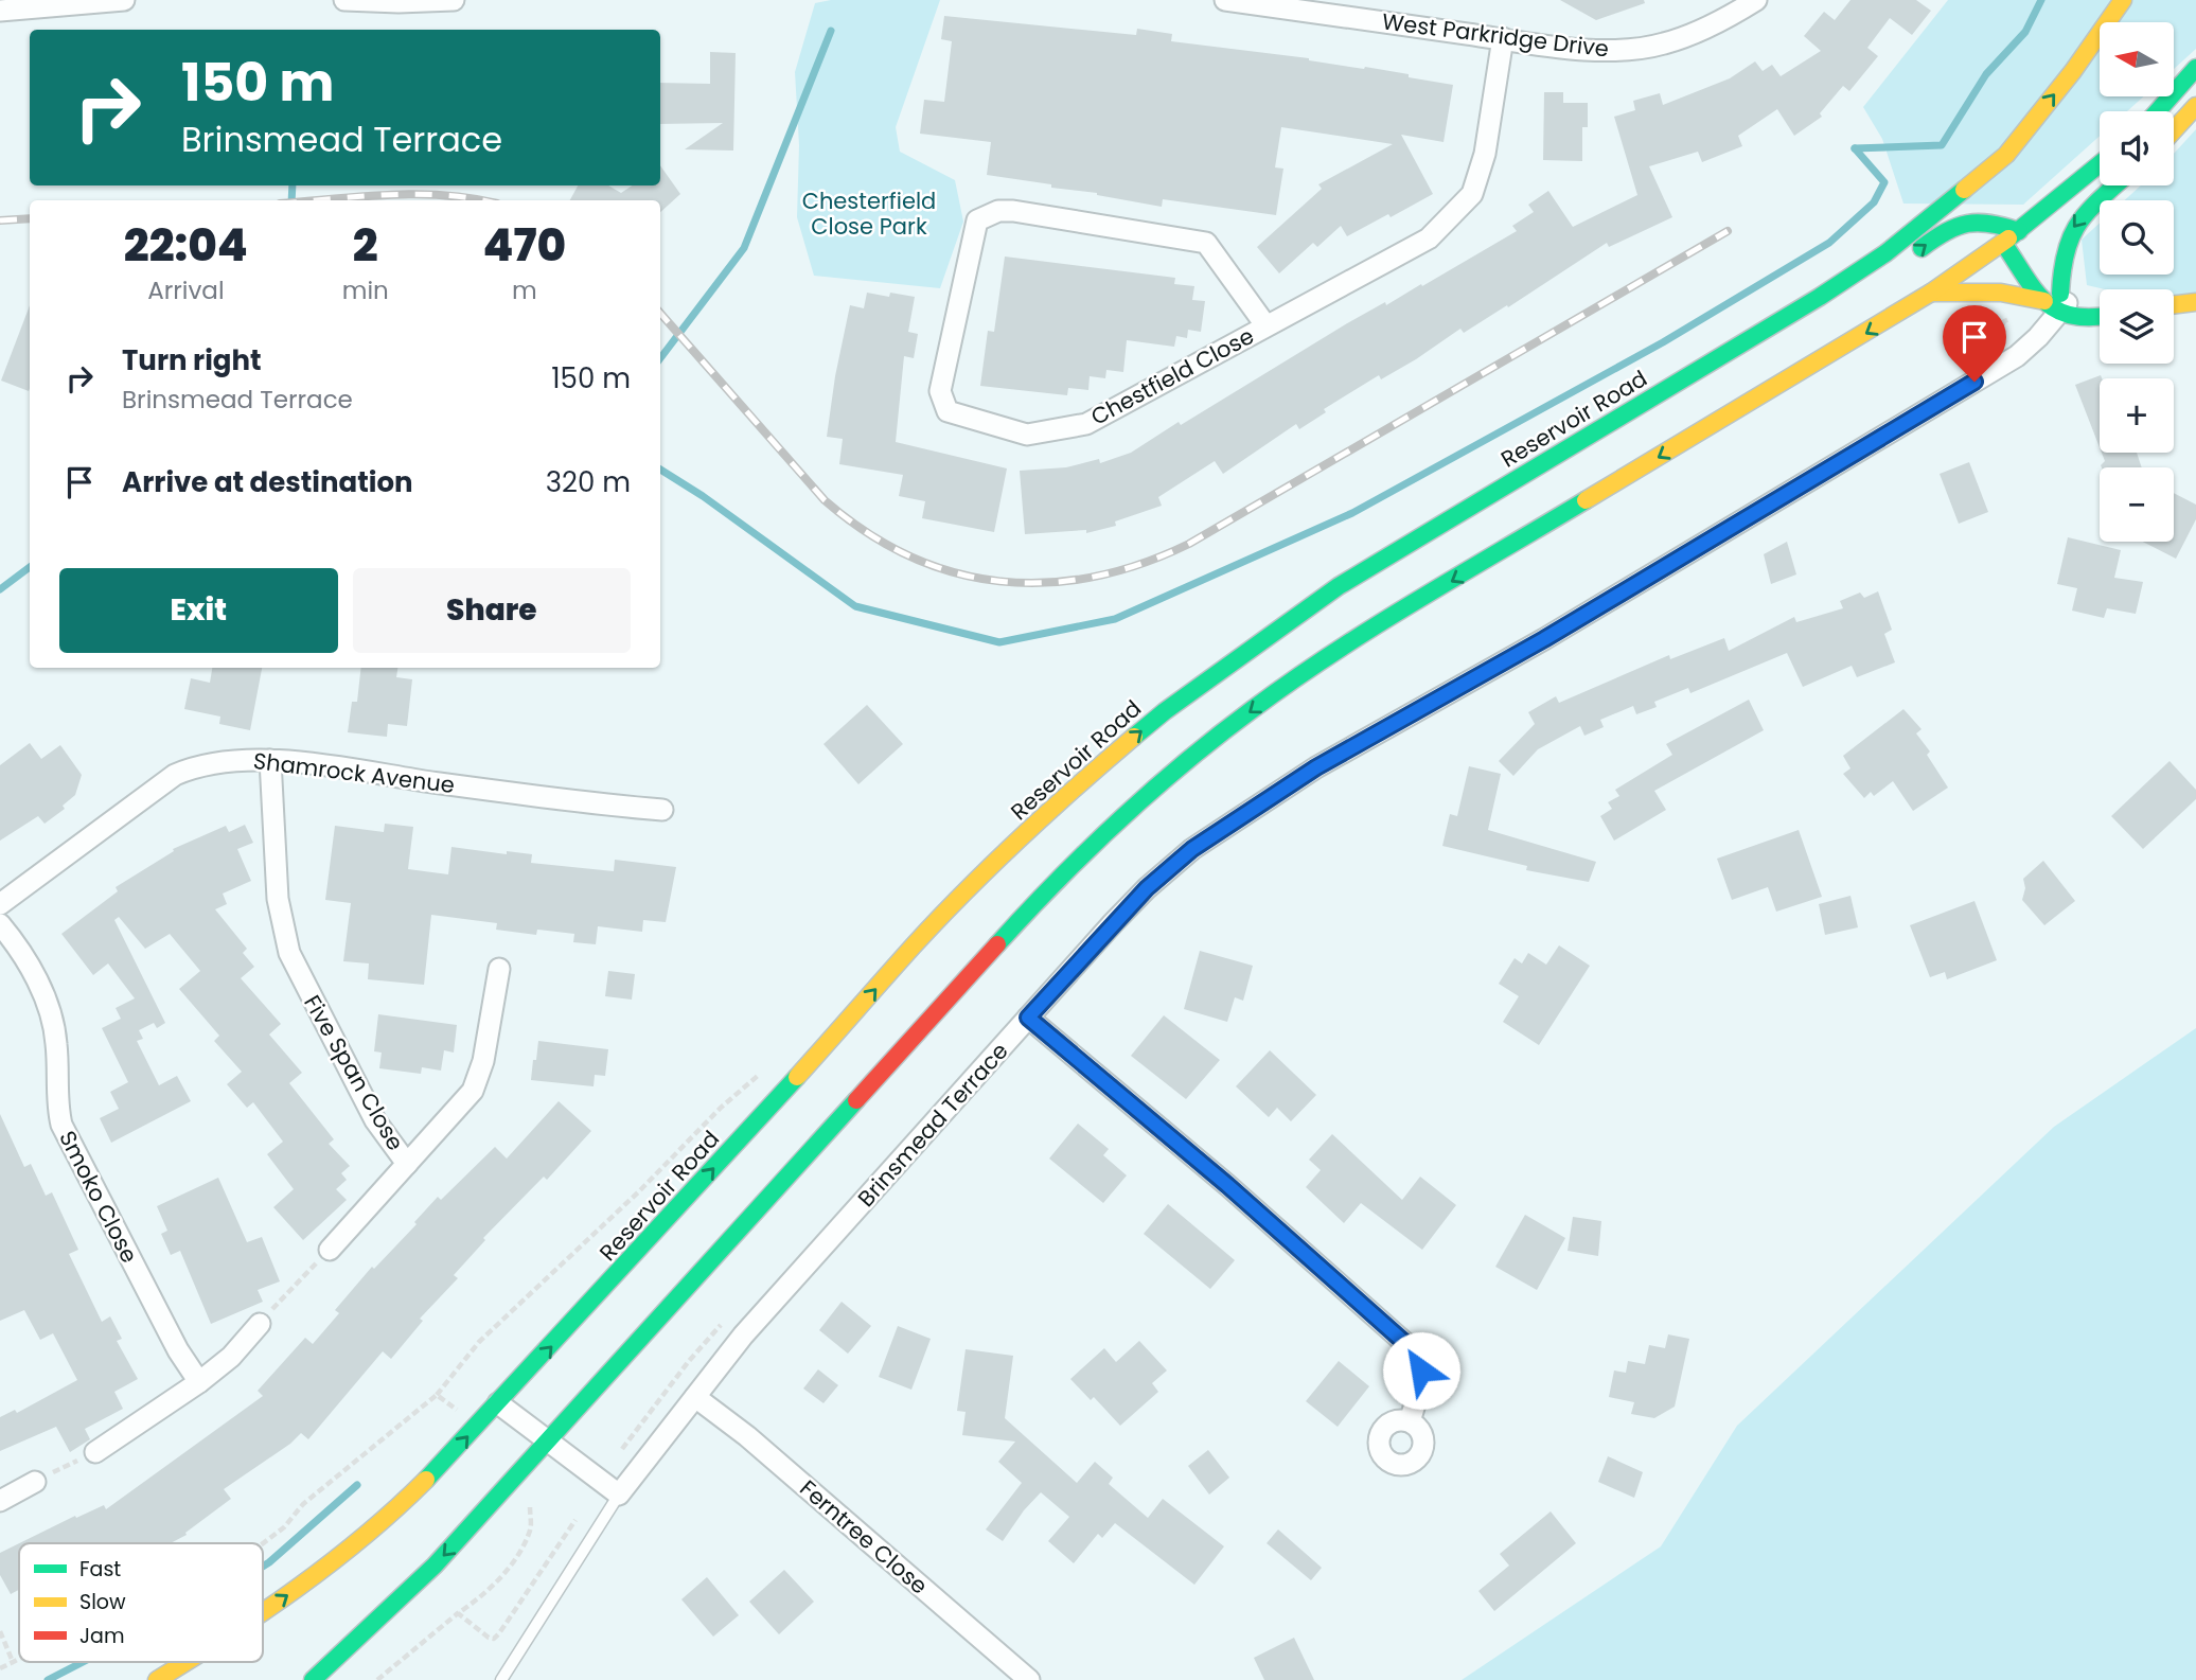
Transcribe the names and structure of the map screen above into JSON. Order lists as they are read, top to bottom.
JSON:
{
  "streets": {
    "main road": ["Reservoir Road"],
    "street": [
      "West Parkridge Drive",
      "Chestfield Close",
      "Shamrock Avenue",
      "Five Span Close",
      "Brinsmead Terrace",
      "Smoko Close",
      "Ferntree Close"
    ]
  },
  "crossings": [
    ["West Parkridge Drive", "Chestfield Close"],
    ["Shamrock Avenue", "Five Span Close"],
    ["Brinsmead Terrace", "Ferntree Close"]
  ],
  "parks": ["Chesterfield Close Park"],
  "legend": ["Fast", "Slow", "Jam"],
  "north": "left",
  "page": {
    "map_buttons": ["+", "−"],
    "turn": ["150 m", "Brinsmead Terrace"],
    "eta": [
      "22:04",
      "Arrival",
      "2",
      "min",
      "470",
      "m"
    ],
    "list": [
      {
        "name": "Turn right",
        "note": "Brinsmead Terrace",
        "value": "150 m"
      },
      {
        "name": "Arrive at destination",
        "value": "320 m"
      }
    ],
    "buttons": ["Exit", "Share"]
  }
}
